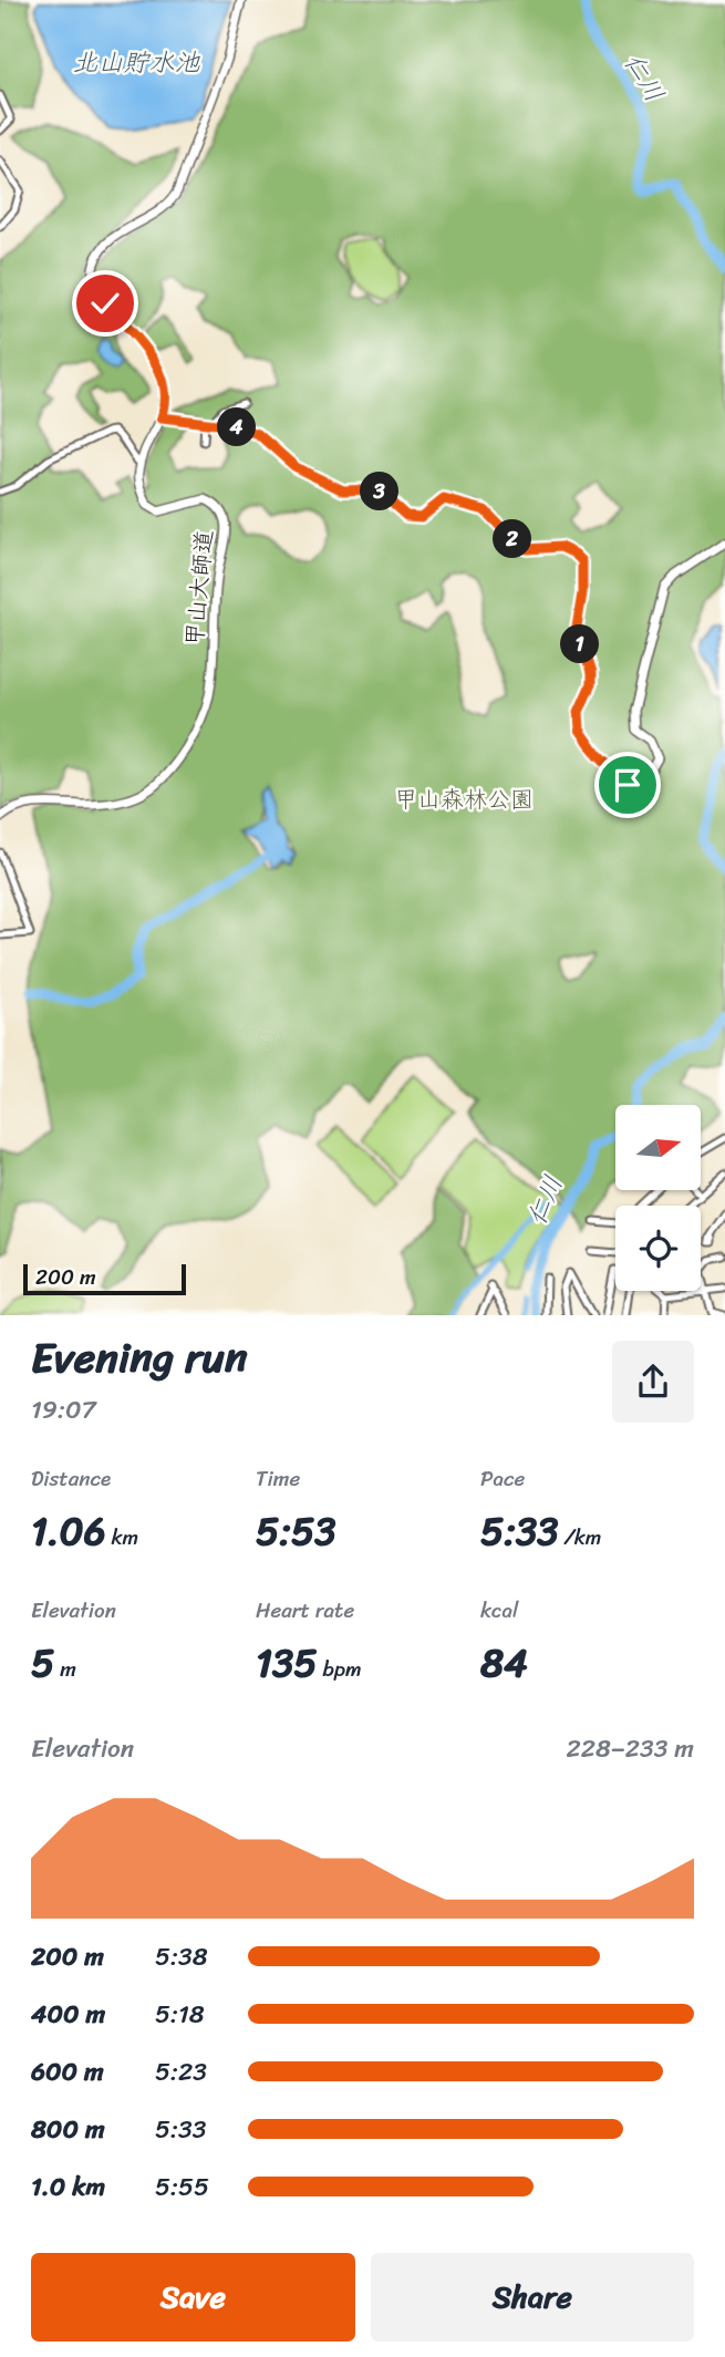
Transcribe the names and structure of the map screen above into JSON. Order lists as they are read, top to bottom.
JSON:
{
  "streets": {
    "street": ["甲山大師道"]
  },
  "water": ["北山貯水池", "仁川"],
  "parks": ["甲山森林公園"],
  "scale_bar": "200 m",
  "north": "right",
  "page": {
    "pins": [
      "4",
      "3",
      "2",
      "1"
    ],
    "scale": "200 m",
    "heading": ["Evening run", "19:07"],
    "stats": [
      ["Distance", "1.06 km"],
      ["Time", "5:53"],
      ["Pace", "5:33 /km"],
      ["Elevation", "5 m"],
      ["Heart rate", "135 bpm"],
      ["kcal", "84"]
    ],
    "chart": ["Elevation", "228–233 m"],
    "list": [
      {
        "name": "200 m",
        "note": "5:38"
      },
      {
        "name": "400 m",
        "note": "5:18"
      },
      {
        "name": "600 m",
        "note": "5:23"
      },
      {
        "name": "800 m",
        "note": "5:33"
      },
      {
        "name": "1.0 km",
        "note": "5:55"
      }
    ],
    "buttons": ["Save", "Share"]
  }
}
